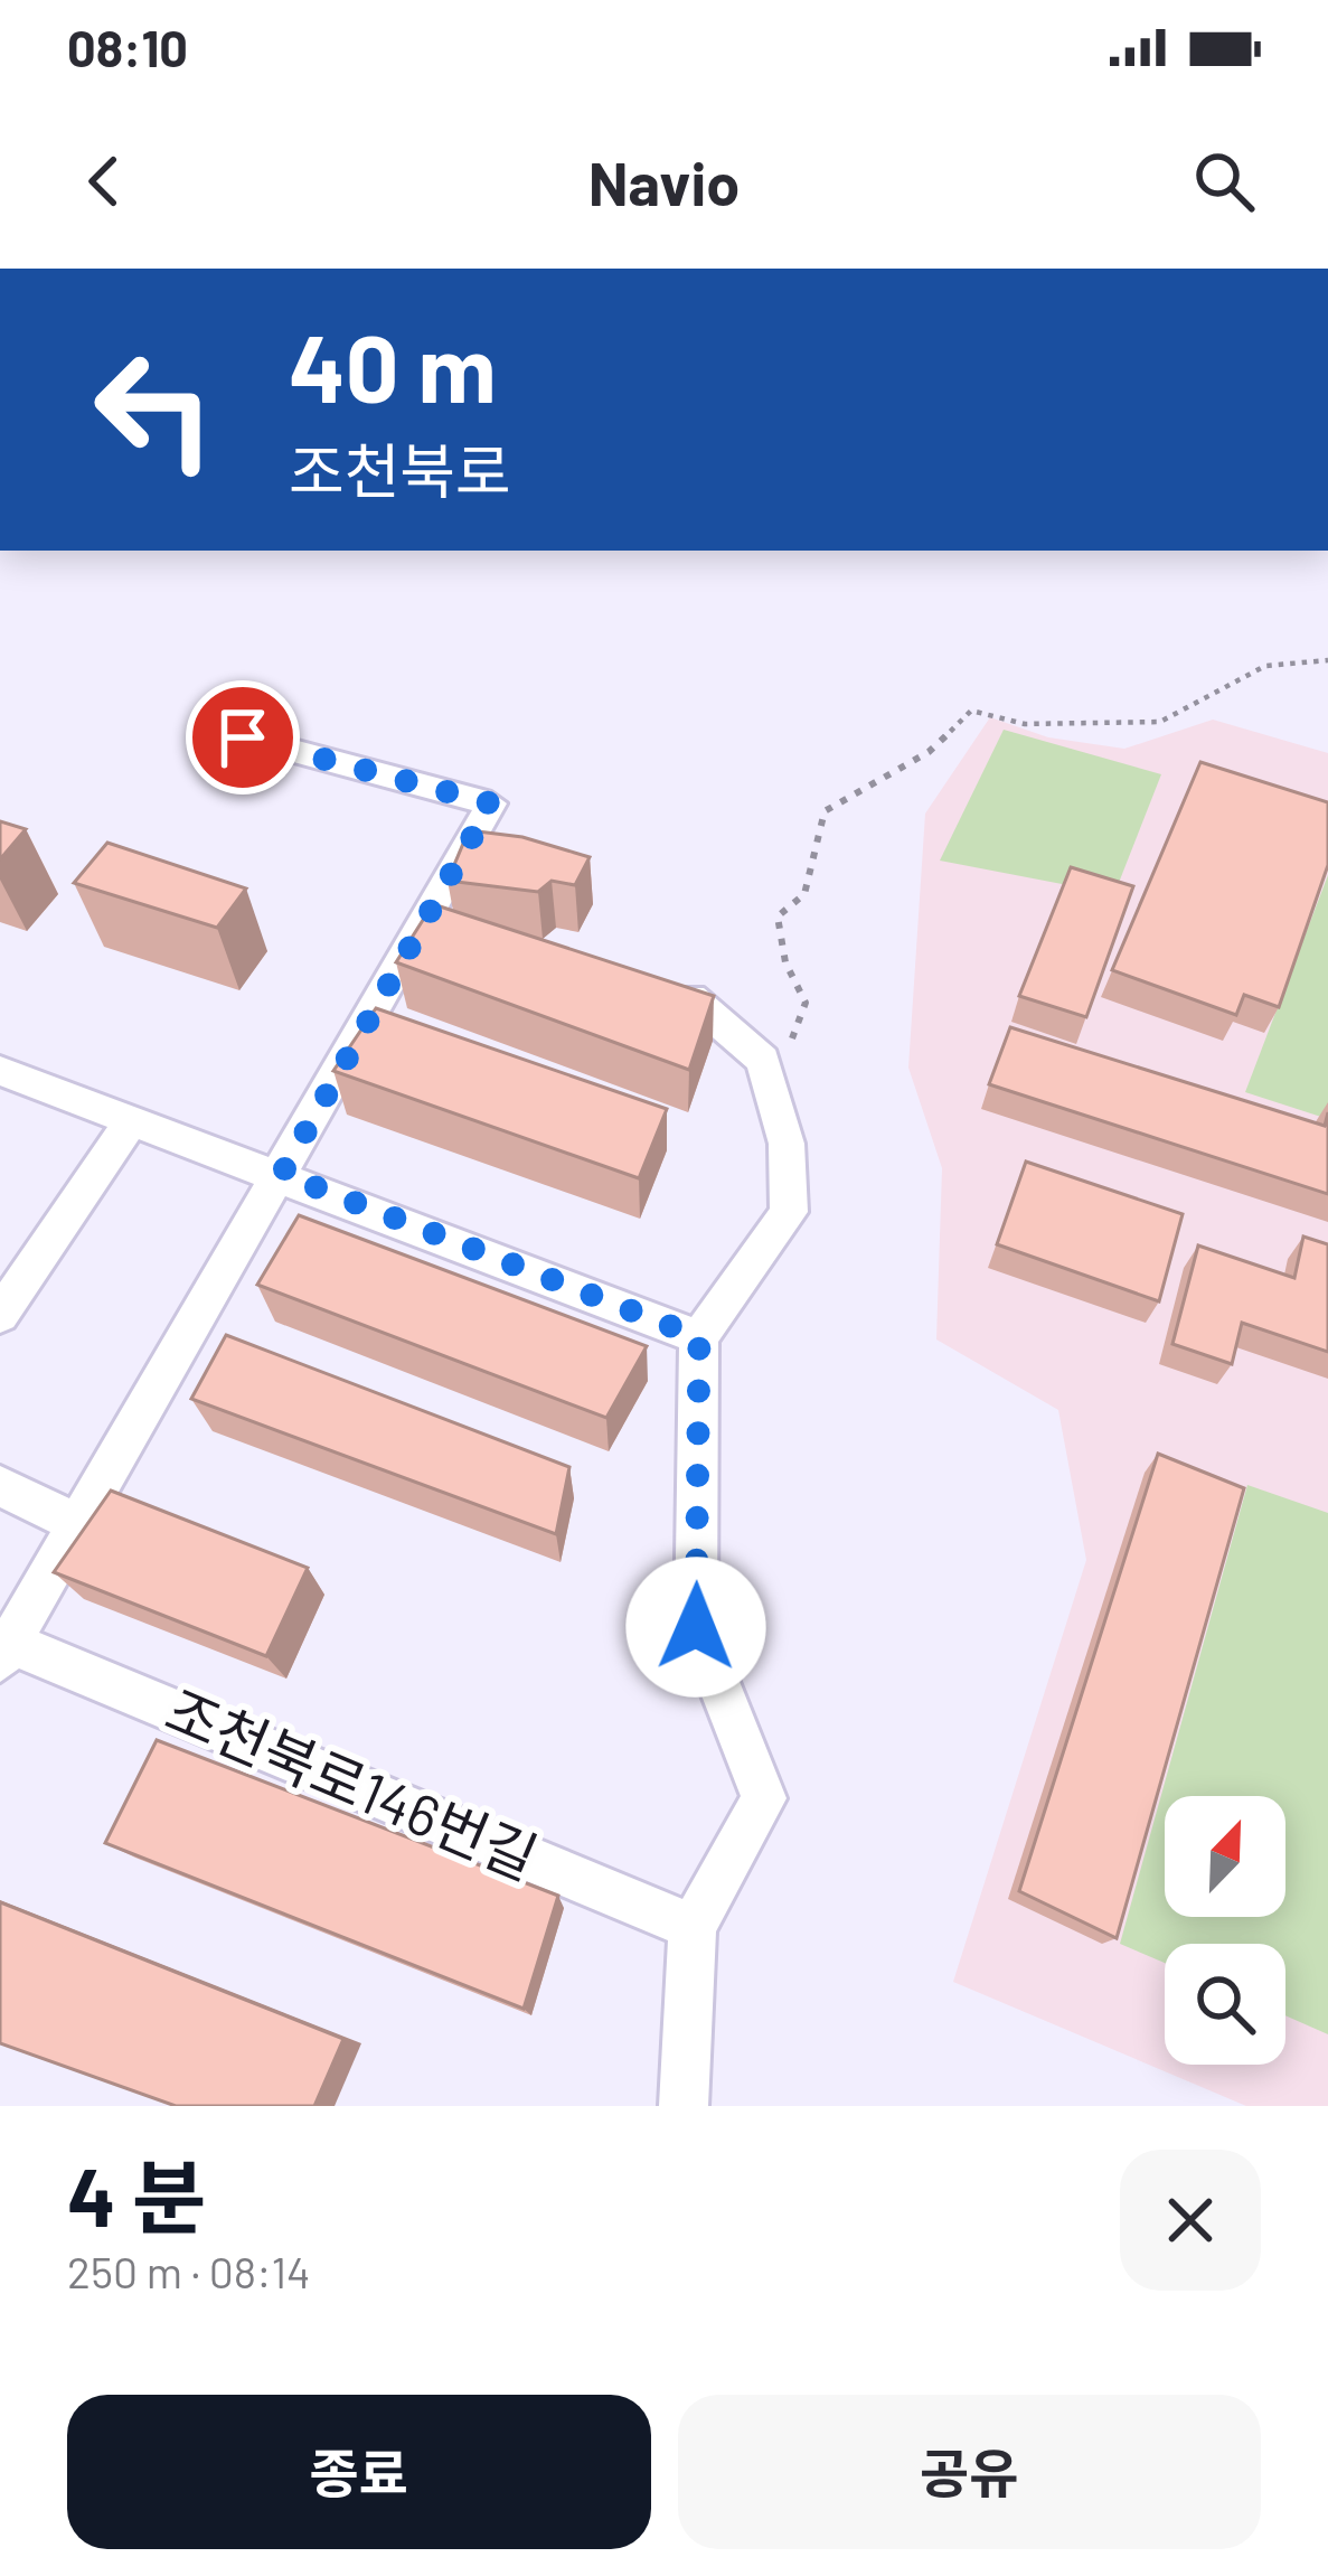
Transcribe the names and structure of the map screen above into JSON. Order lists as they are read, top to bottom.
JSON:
{
  "streets": {
    "street": ["조천북로146번길"]
  },
  "north": "top right",
  "page": {
    "status": "08:10",
    "header": "Navio",
    "turn": ["40 m", "조천북로"],
    "heading": ["4 분", "250 m · 08:14"],
    "buttons": ["종료", "공유"]
  }
}
